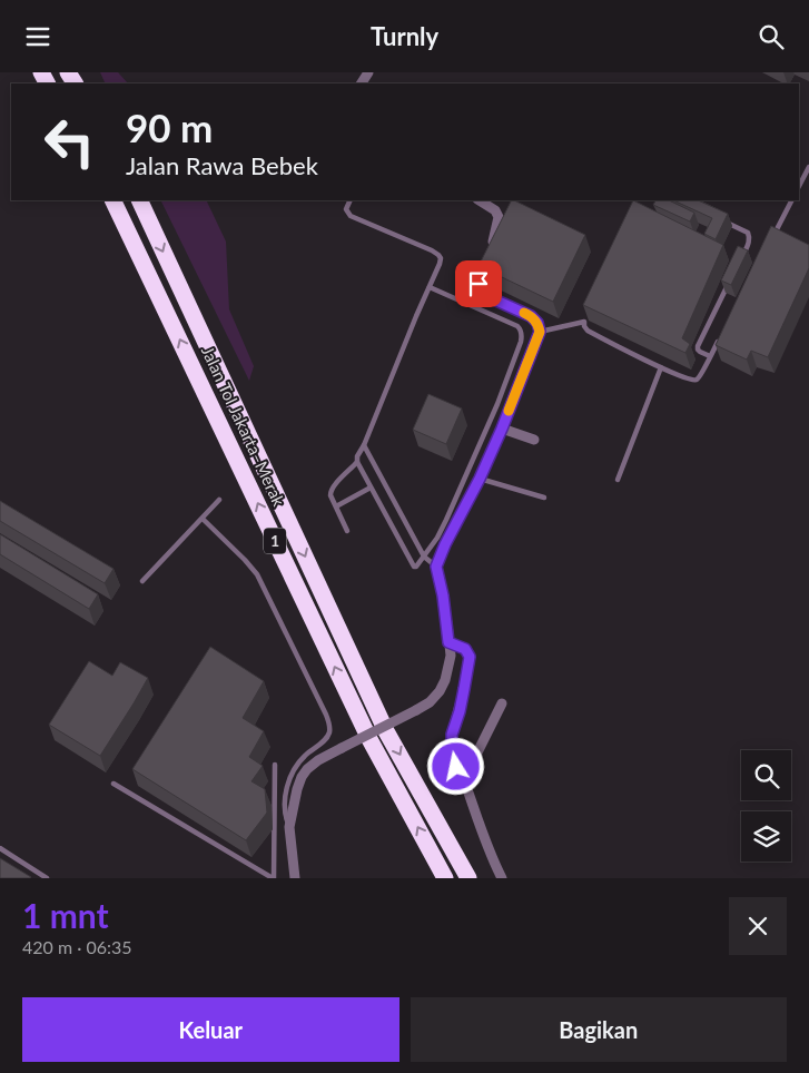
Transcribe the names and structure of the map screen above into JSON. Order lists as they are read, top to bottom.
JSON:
{
  "streets": {
    "highway": ["Jalan Tol Jakarta–Merak", "1"]
  },
  "page": {
    "header": "Turnly",
    "turn": ["90 m", "Jalan Rawa Bebek"],
    "heading": ["1 mnt", "420 m · 06:35"],
    "buttons": ["Keluar", "Bagikan"]
  }
}
